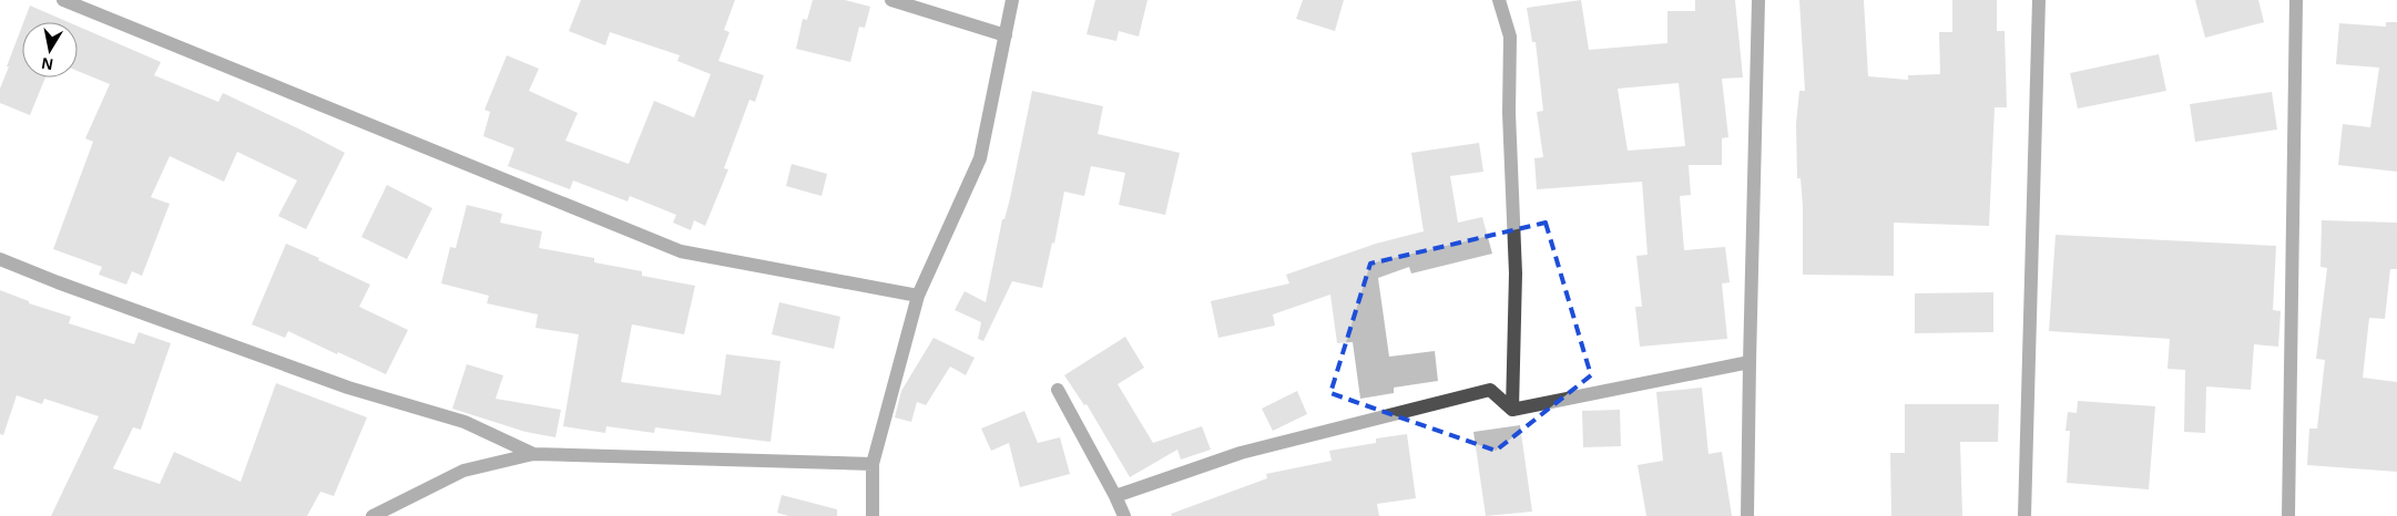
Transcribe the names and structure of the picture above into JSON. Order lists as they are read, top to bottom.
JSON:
{
  "north": "bottom"
}
